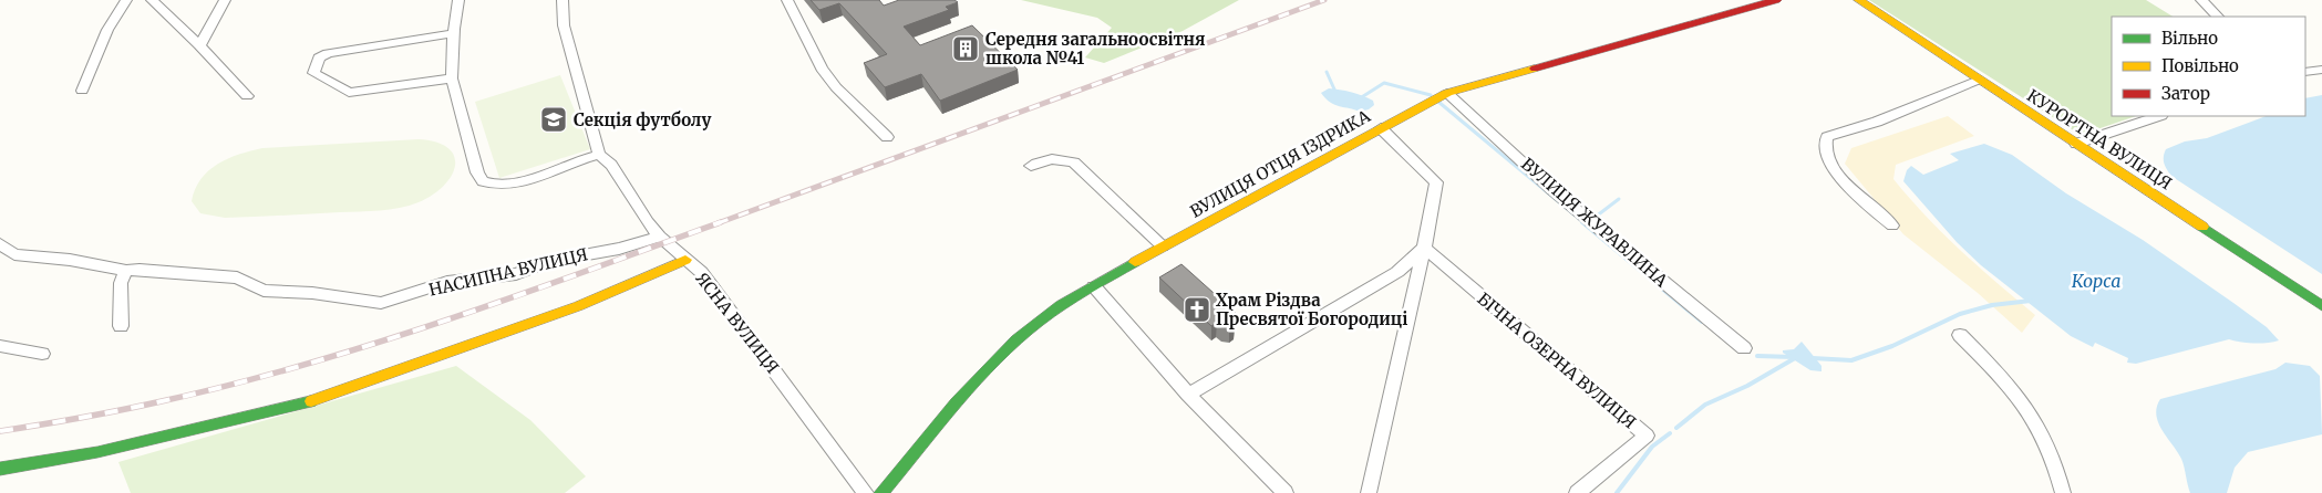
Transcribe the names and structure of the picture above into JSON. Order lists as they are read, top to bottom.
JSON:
{
  "streets": {
    "street": [
      "КУРОРТНА ВУЛИЦЯ",
      "ВУЛИЦЯ ОТЦЯ ІЗДРИКА",
      "ВУЛИЦЯ ЖУРАВЛИНА",
      "НАСИПНА ВУЛИЦЯ",
      "ЯСНА ВУЛИЦЯ",
      "БІЧНА ОЗЕРНА ВУЛИЦЯ"
    ]
  },
  "crossings": [
    ["ВУЛИЦЯ ОТЦЯ ІЗДРИКА", "ВУЛИЦЯ ЖУРАВЛИНА"],
    ["НАСИПНА ВУЛИЦЯ", "ЯСНА ВУЛИЦЯ"]
  ],
  "water": ["Корса"],
  "places": {
    "building": ["Середня загальноосвітня школа №41"],
    "school or university": ["Секція футболу"],
    "church": ["Храм Різдва Пресвятої Богородиці"]
  },
  "legend": ["Вільно", "Повільно", "Затор"]
}
